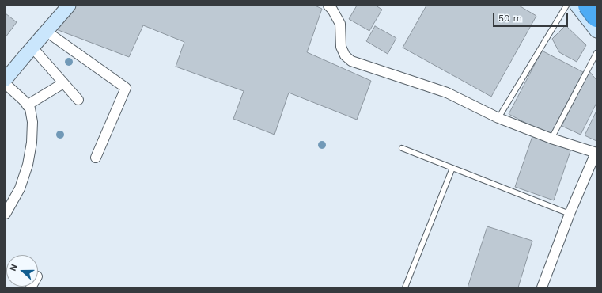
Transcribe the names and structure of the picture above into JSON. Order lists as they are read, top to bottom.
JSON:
{
  "scale_bar": "50 m",
  "north": "left"
}
